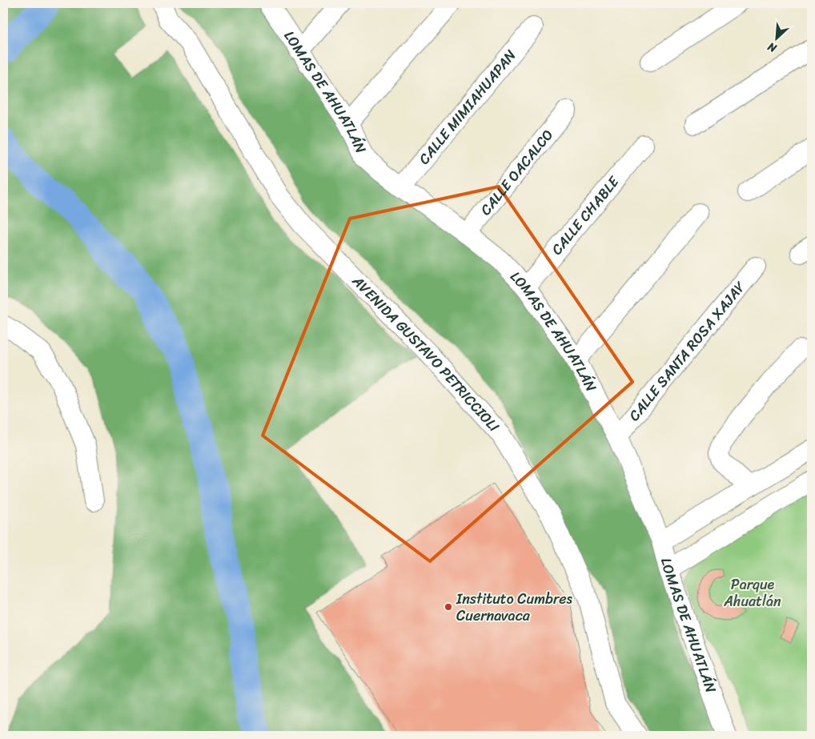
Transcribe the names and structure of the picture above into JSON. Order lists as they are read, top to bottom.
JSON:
{
  "streets": {
    "street": [
      "LOMAS DE AHUATLÁN",
      "CALLE MIMIAHUAPAN",
      "CALLE OACALCO",
      "CALLE CHABLE",
      "CALLE SANTA ROSA XAJAY",
      "AVENIDA GUSTAVO PETRICCIOLI"
    ]
  },
  "crossings": [
    ["LOMAS DE AHUATLÁN", "CALLE MIMIAHUAPAN"],
    ["LOMAS DE AHUATLÁN", "CALLE OACALCO"],
    ["LOMAS DE AHUATLÁN", "CALLE CHABLE"],
    ["LOMAS DE AHUATLÁN", "CALLE SANTA ROSA XAJAY"]
  ],
  "parks": ["Parque Ahuatlán"],
  "places": ["Instituto Cumbres Cuernavaca"],
  "north": "bottom left"
}
